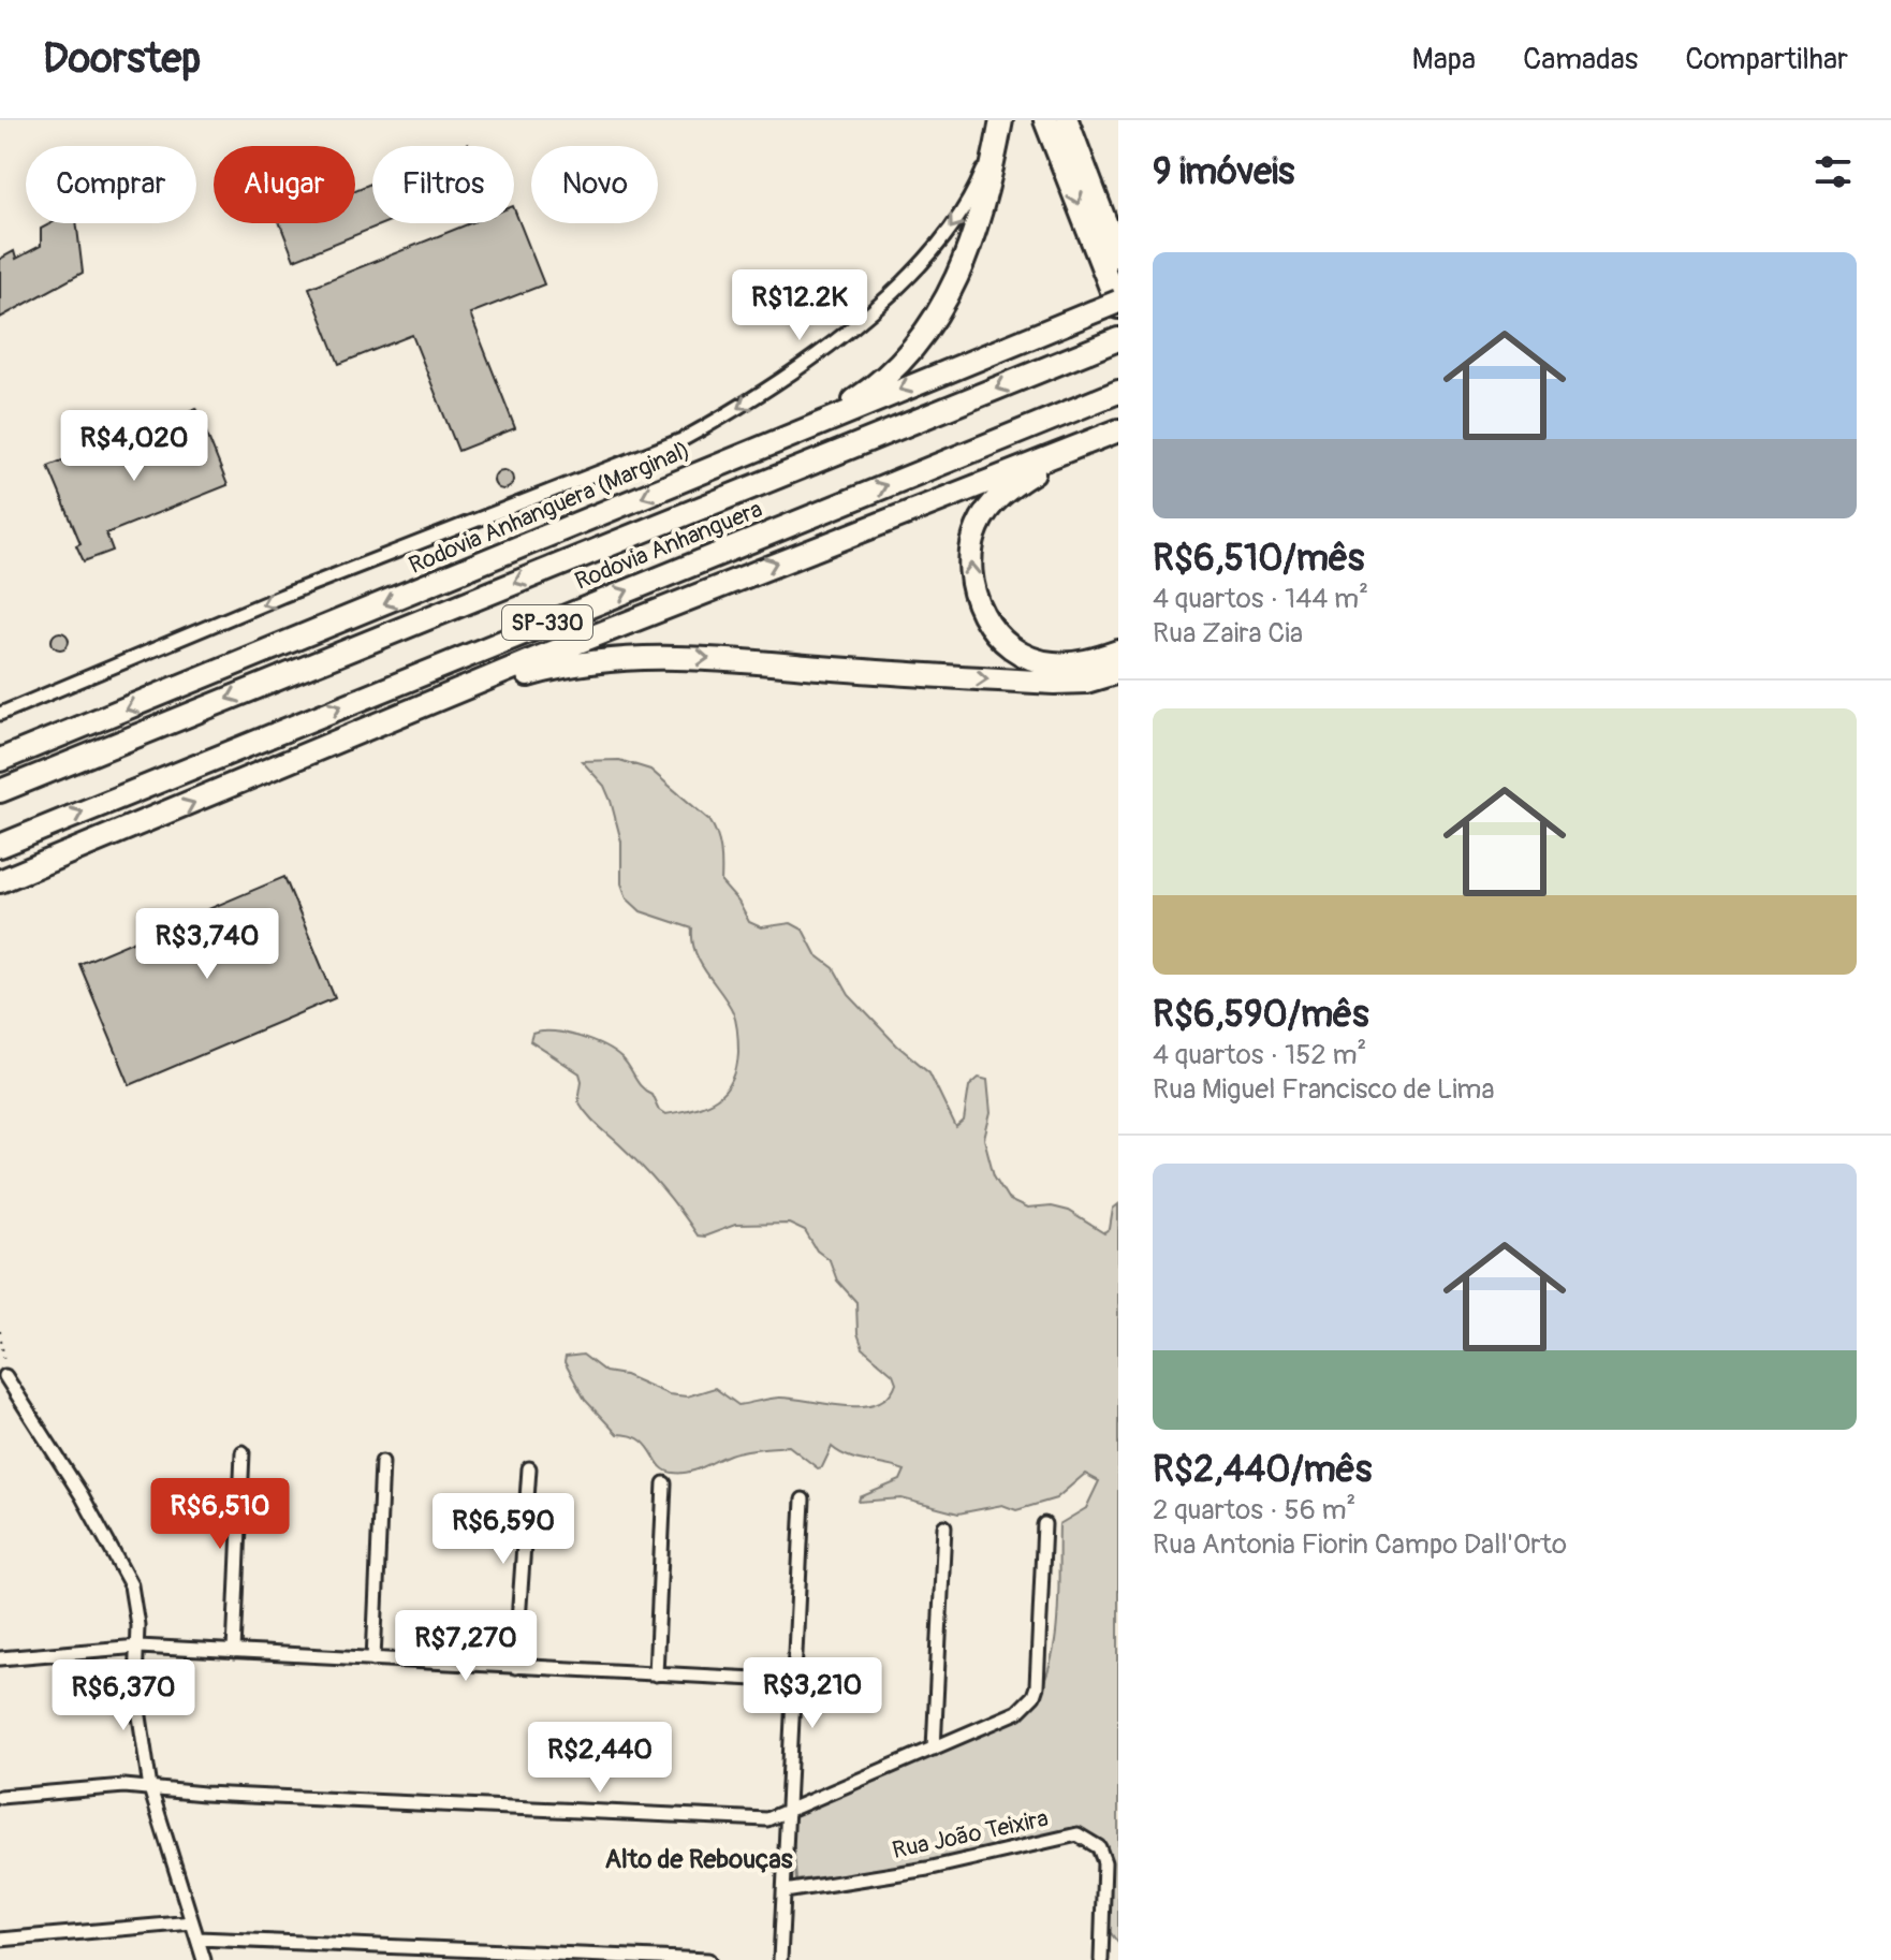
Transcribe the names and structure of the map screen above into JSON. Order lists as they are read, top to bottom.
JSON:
{
  "streets": {
    "highway": ["Rodovia Anhanguera (Marginal)", "Rodovia Anhanguera", "SP-330"],
    "street": ["Rua João Teixira"]
  },
  "districts": ["Alto de Rebouças"],
  "page": {
    "header": "Doorstep",
    "nav": ["Mapa", "Camadas", "Compartilhar"],
    "heading": "9 imóveis",
    "chip": [
      "Comprar",
      "Alugar",
      "Filtros",
      "Novo"
    ],
    "list": [
      {
        "name": "R$6,510/mês",
        "note": "4 quartos · 144 m² · Rua Zaira Cia"
      },
      {
        "name": "R$6,590/mês",
        "note": "4 quartos · 152 m² · Rua Miguel Francisco de Lima"
      },
      {
        "name": "R$2,440/mês",
        "note": "2 quartos · 56 m² · Rua Antonia Fiorin Campo Dall'Orto"
      }
    ],
    "price": [
      "R$12.2K",
      "R$4,020",
      "R$3,740",
      "R$6,510",
      "R$6,590",
      "R$7,270",
      "R$3,210",
      "R$6,370",
      "R$2,440"
    ]
  }
}
